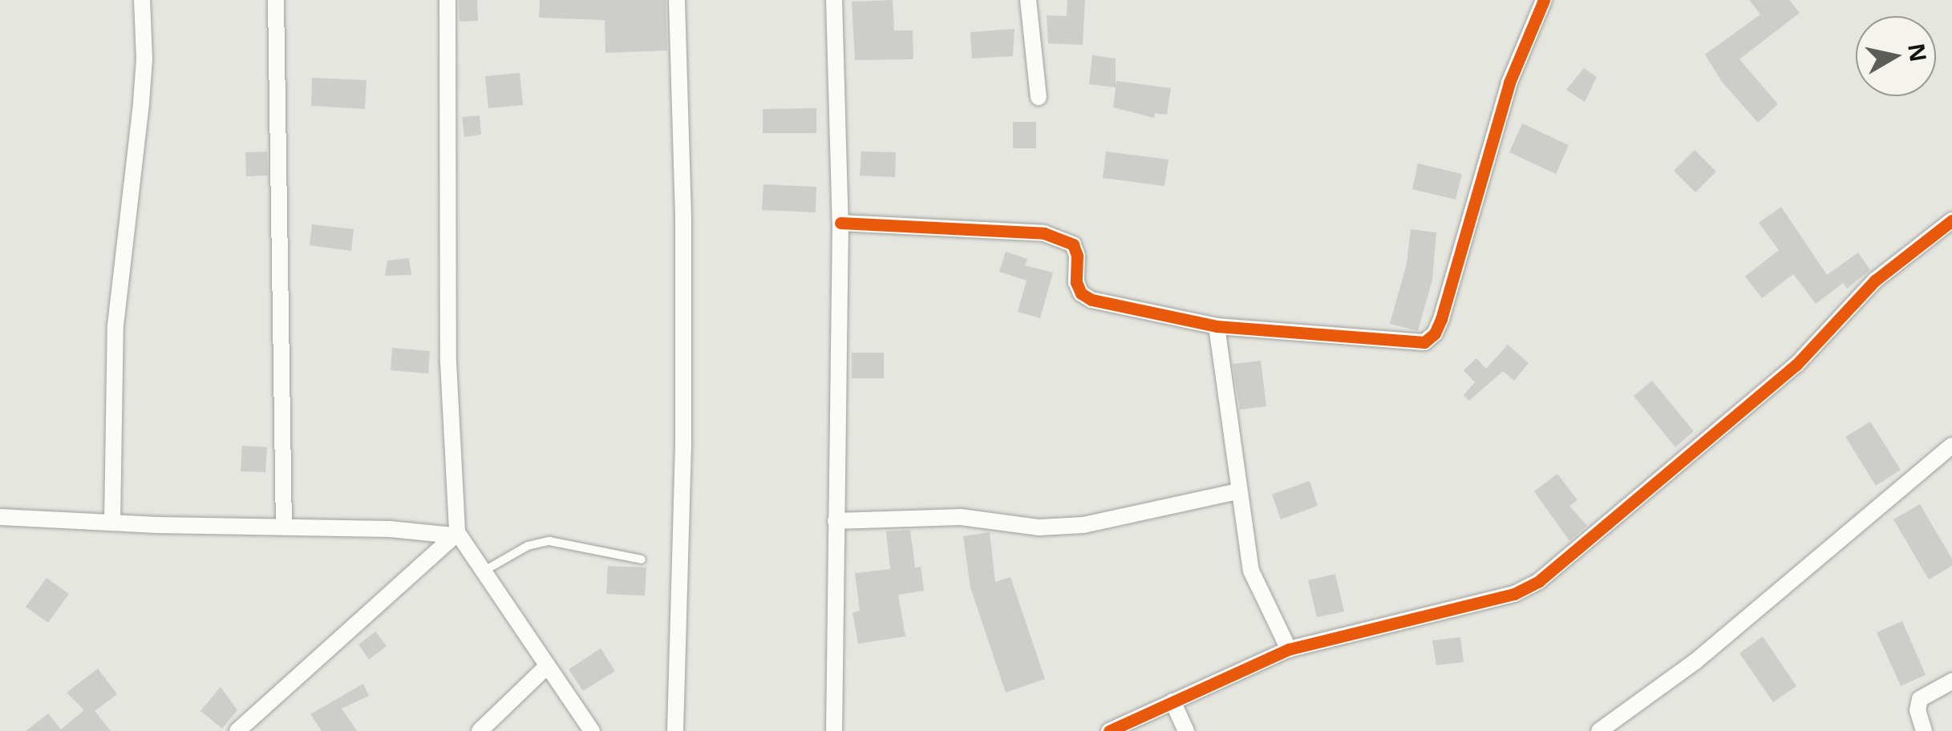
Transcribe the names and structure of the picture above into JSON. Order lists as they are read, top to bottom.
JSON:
{
  "north": "right"
}
